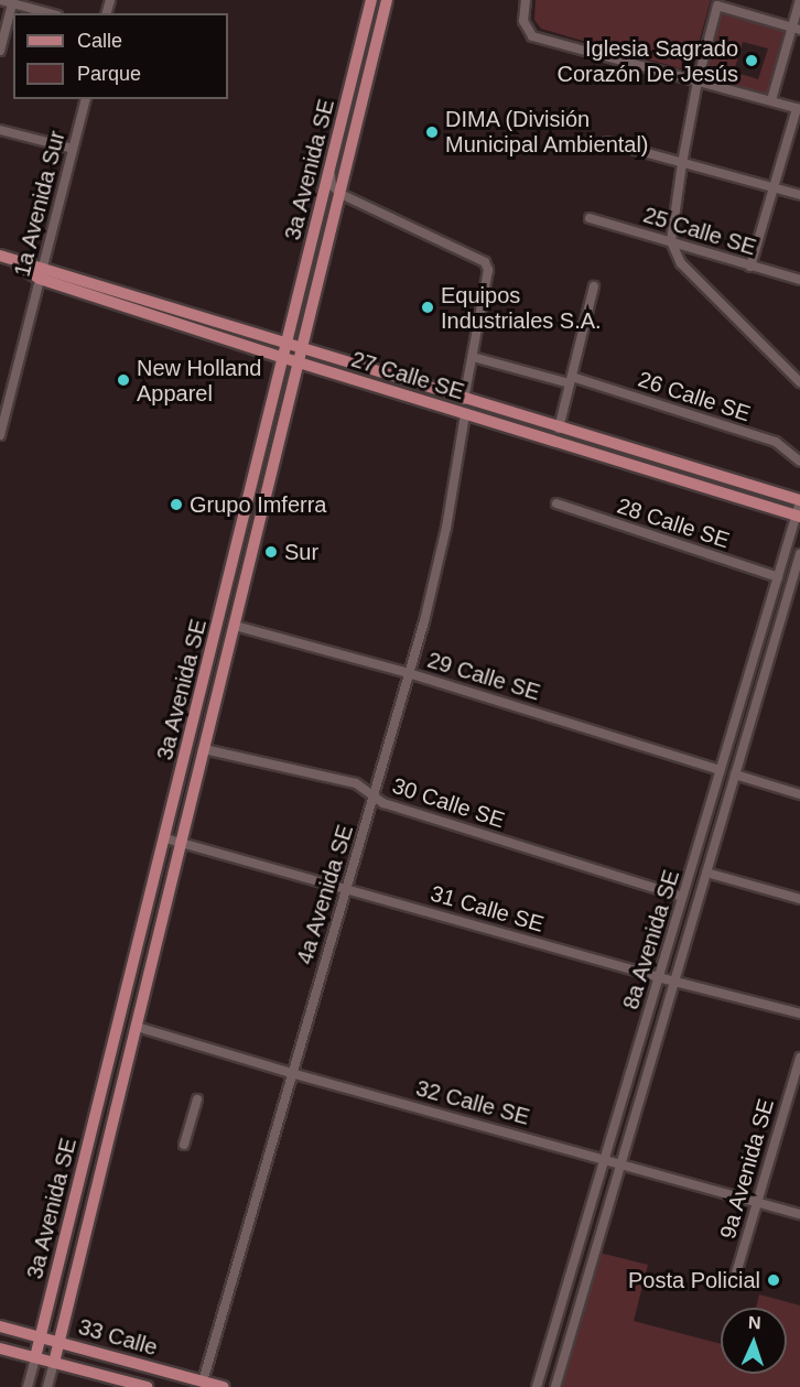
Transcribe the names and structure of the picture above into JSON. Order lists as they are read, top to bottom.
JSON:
{
  "streets": {
    "main road": ["3a Avenida SE", "27 Calle SE", "33 Calle"],
    "street": [
      "1a Avenida Sur",
      "25 Calle SE",
      "26 Calle SE",
      "28 Calle SE",
      "29 Calle SE",
      "30 Calle SE",
      "4a Avenida SE",
      "31 Calle SE",
      "8a Avenida SE",
      "32 Calle SE",
      "9a Avenida SE"
    ]
  },
  "crossings": [
    ["3a Avenida SE", "27 Calle SE"],
    ["3a Avenida SE", "29 Calle SE"],
    ["3a Avenida SE", "30 Calle SE"],
    ["3a Avenida SE", "31 Calle SE"],
    ["3a Avenida SE", "32 Calle SE"],
    ["3a Avenida SE", "33 Calle"],
    ["1a Avenida Sur", "27 Calle SE"],
    ["27 Calle SE", "4a Avenida SE"],
    ["27 Calle SE", "8a Avenida SE"],
    ["28 Calle SE", "8a Avenida SE"],
    ["29 Calle SE", "4a Avenida SE"],
    ["29 Calle SE", "8a Avenida SE"],
    ["30 Calle SE", "4a Avenida SE"],
    ["30 Calle SE", "8a Avenida SE"],
    ["4a Avenida SE", "31 Calle SE"],
    ["4a Avenida SE", "32 Calle SE"],
    ["4a Avenida SE", "33 Calle"],
    ["31 Calle SE", "8a Avenida SE"],
    ["8a Avenida SE", "32 Calle SE"],
    ["32 Calle SE", "9a Avenida SE"]
  ],
  "places": [
    "Iglesia Sagrado Corazón De Jesús",
    "DIMA (División Municipal Ambiental)",
    "Equipos Industriales S.A.",
    "New Holland Apparel",
    "Grupo Imferra",
    "Sur",
    "Posta Policial"
  ],
  "legend": ["Calle", "Parque"],
  "north": "top"
}
